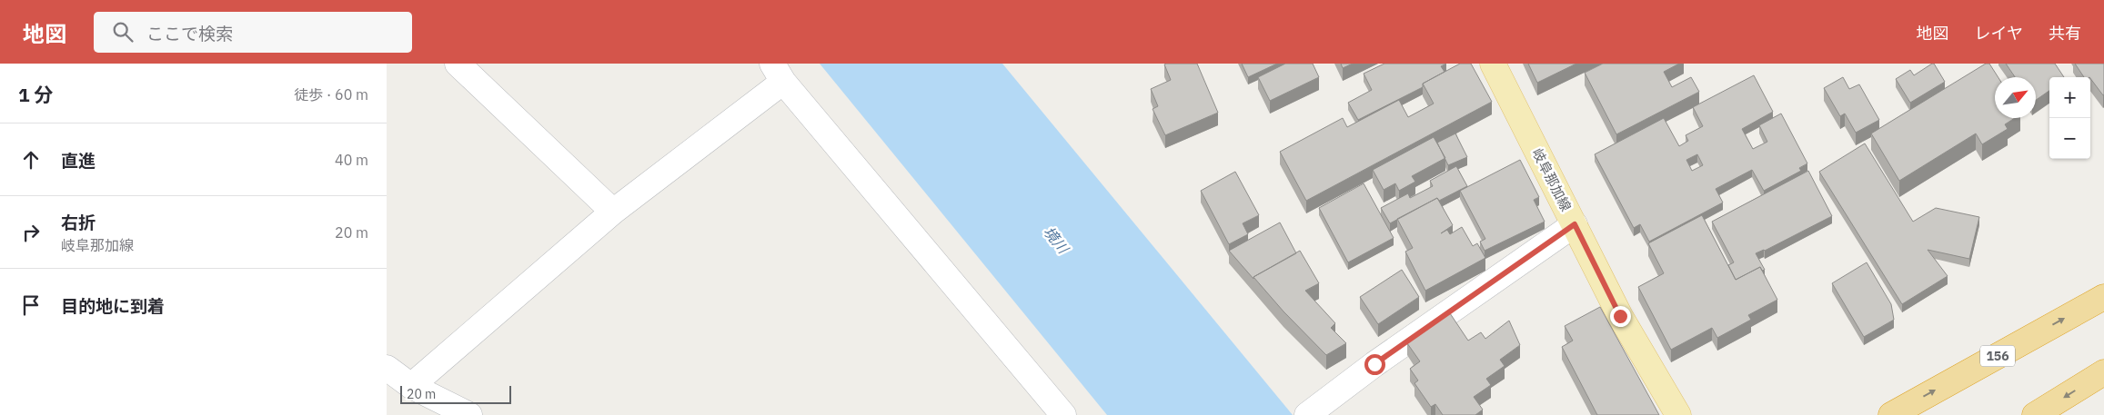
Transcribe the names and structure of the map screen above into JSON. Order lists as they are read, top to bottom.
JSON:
{
  "streets": {
    "highway": ["156"],
    "main road": ["岐阜那加線"]
  },
  "water": ["境川"],
  "scale_bar": "20 m",
  "north": "top right",
  "page": {
    "header": "地図",
    "search": "ここで検索",
    "nav": ["地図", "レイヤ", "共有"],
    "heading": ["1 分", "徒歩 · 60 m"],
    "map_buttons": ["+", "−"],
    "list": [
      ["直進", "40 m"],
      ["右折", "岐阜那加線", "20 m"],
      "目的地に到着"
    ],
    "scale": "20 m"
  }
}
